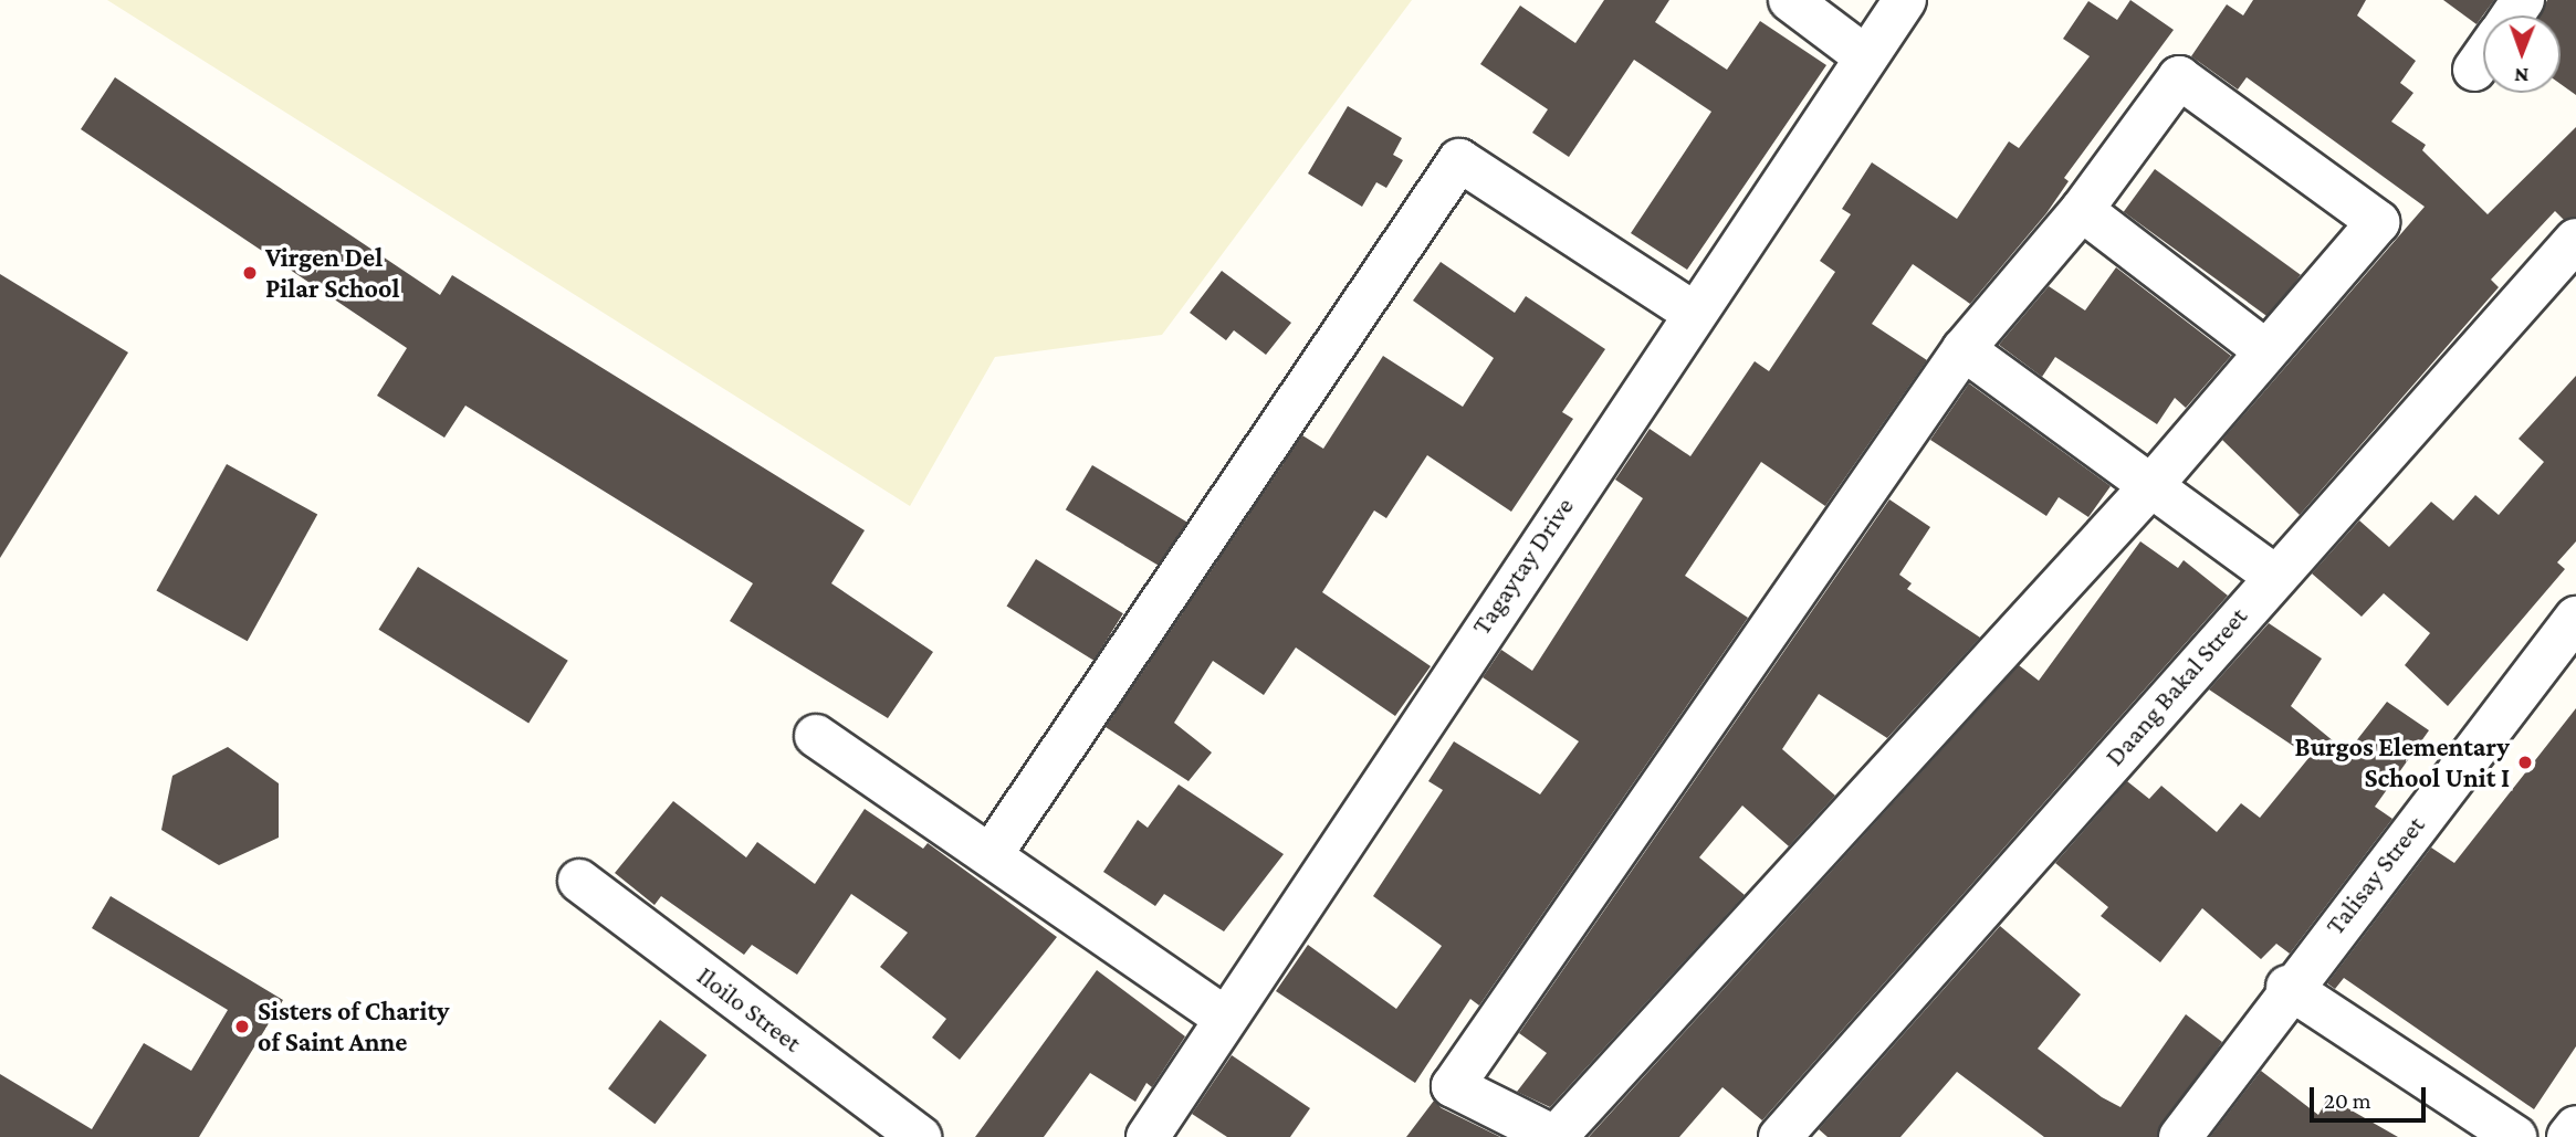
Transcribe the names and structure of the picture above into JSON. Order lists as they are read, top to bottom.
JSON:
{
  "streets": {
    "street": [
      "Tagaytay Drive",
      "Daang Bakal Street",
      "Talisay Street",
      "Iloilo Street"
    ]
  },
  "places": ["Virgen Del Pilar School", "Burgos Elementary School Unit I", "Sisters of Charity of Saint Anne"],
  "scale_bar": "20 m",
  "north": "bottom"
}
